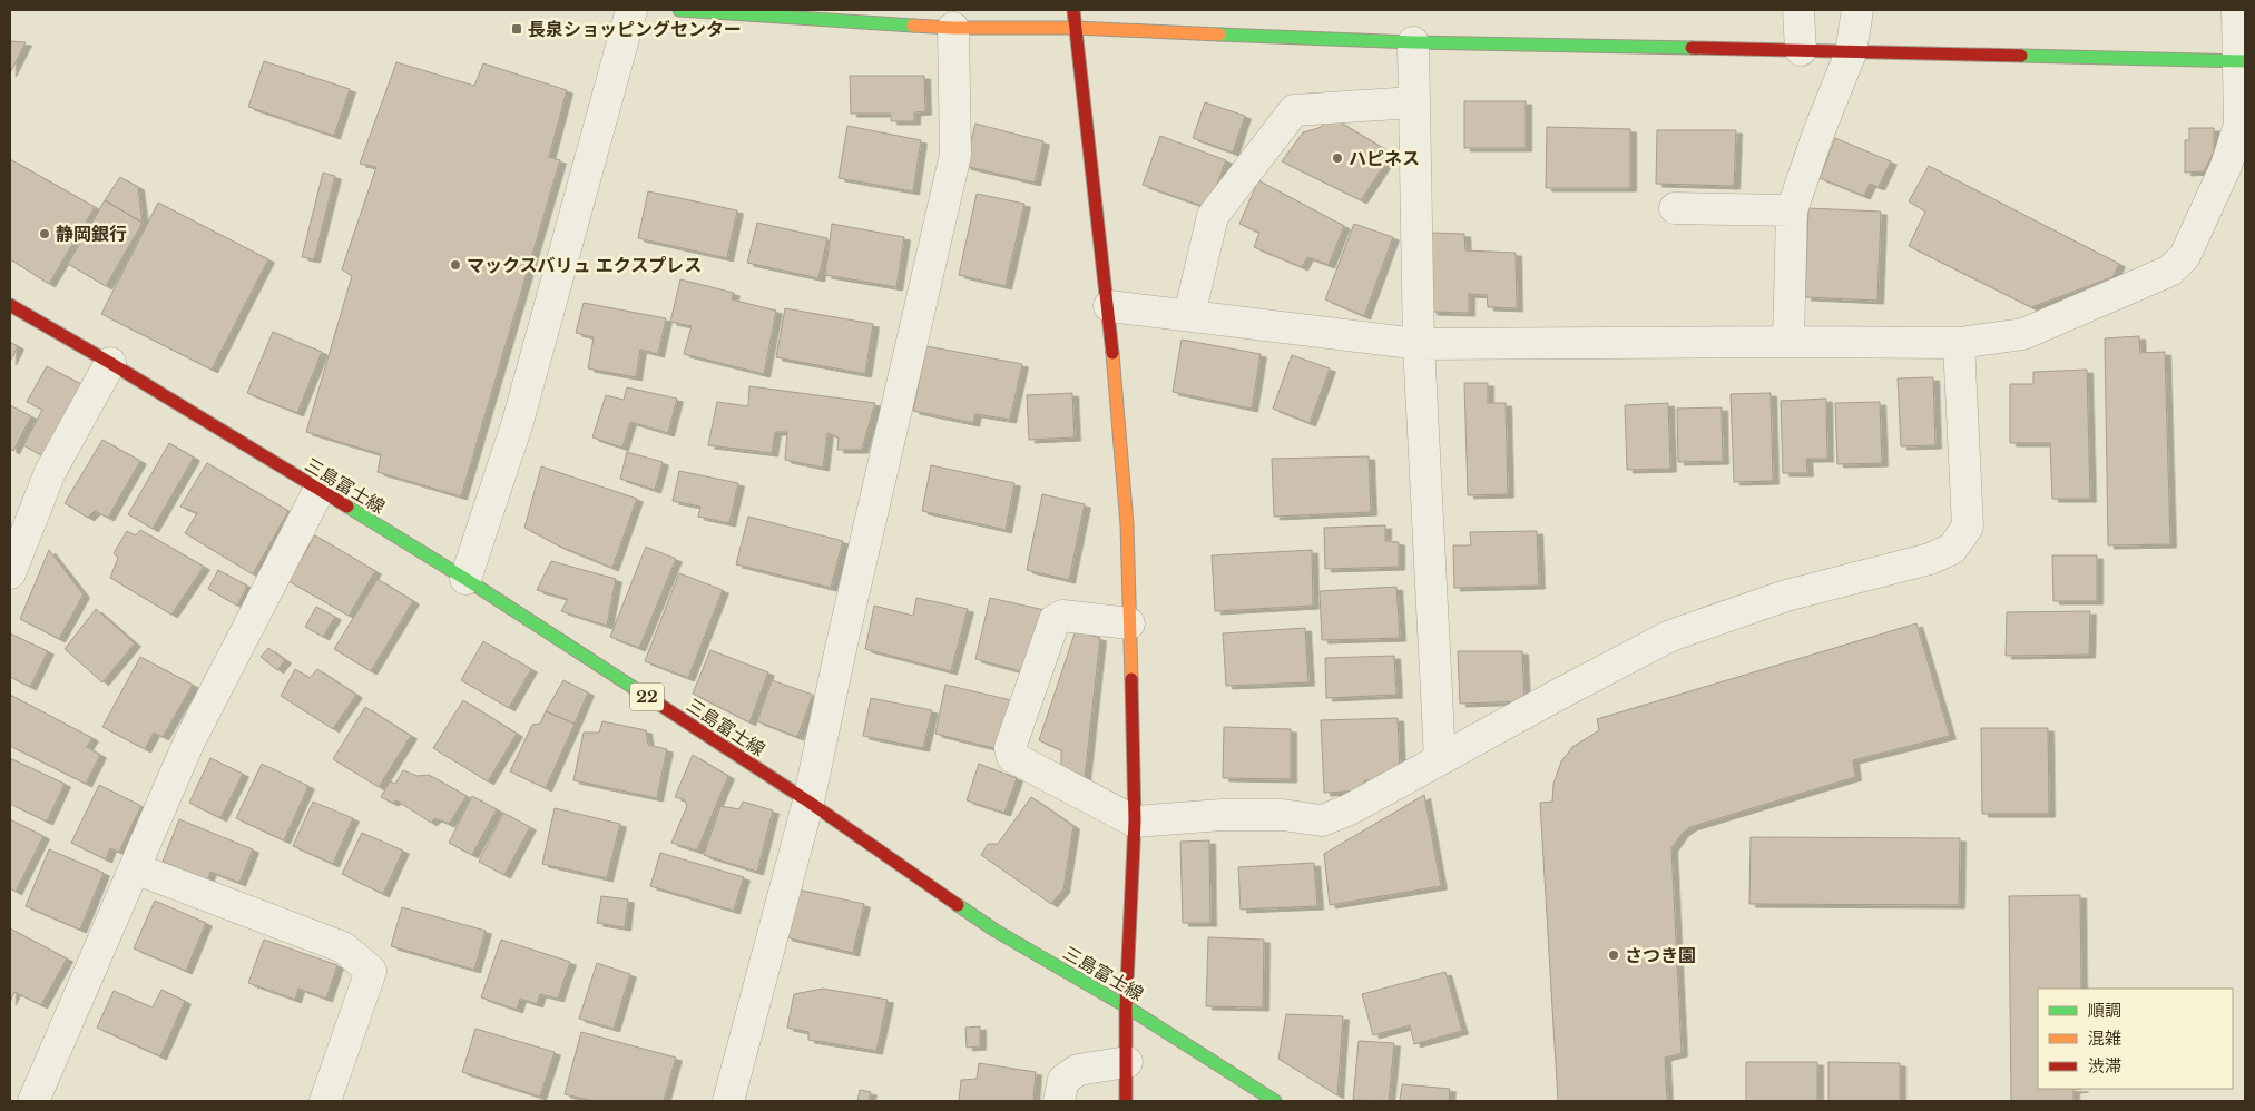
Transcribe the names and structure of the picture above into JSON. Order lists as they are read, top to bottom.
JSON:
{
  "streets": {
    "street": ["三島富士線", "22"]
  },
  "places": {
    "transit": ["長泉ショッピングセンター"],
    "other": [
      "ハピネス",
      "静岡銀行",
      "マックスバリュ エクスプレス",
      "さつき園"
    ]
  },
  "legend": ["順調", "混雑", "渋滞"]
}
